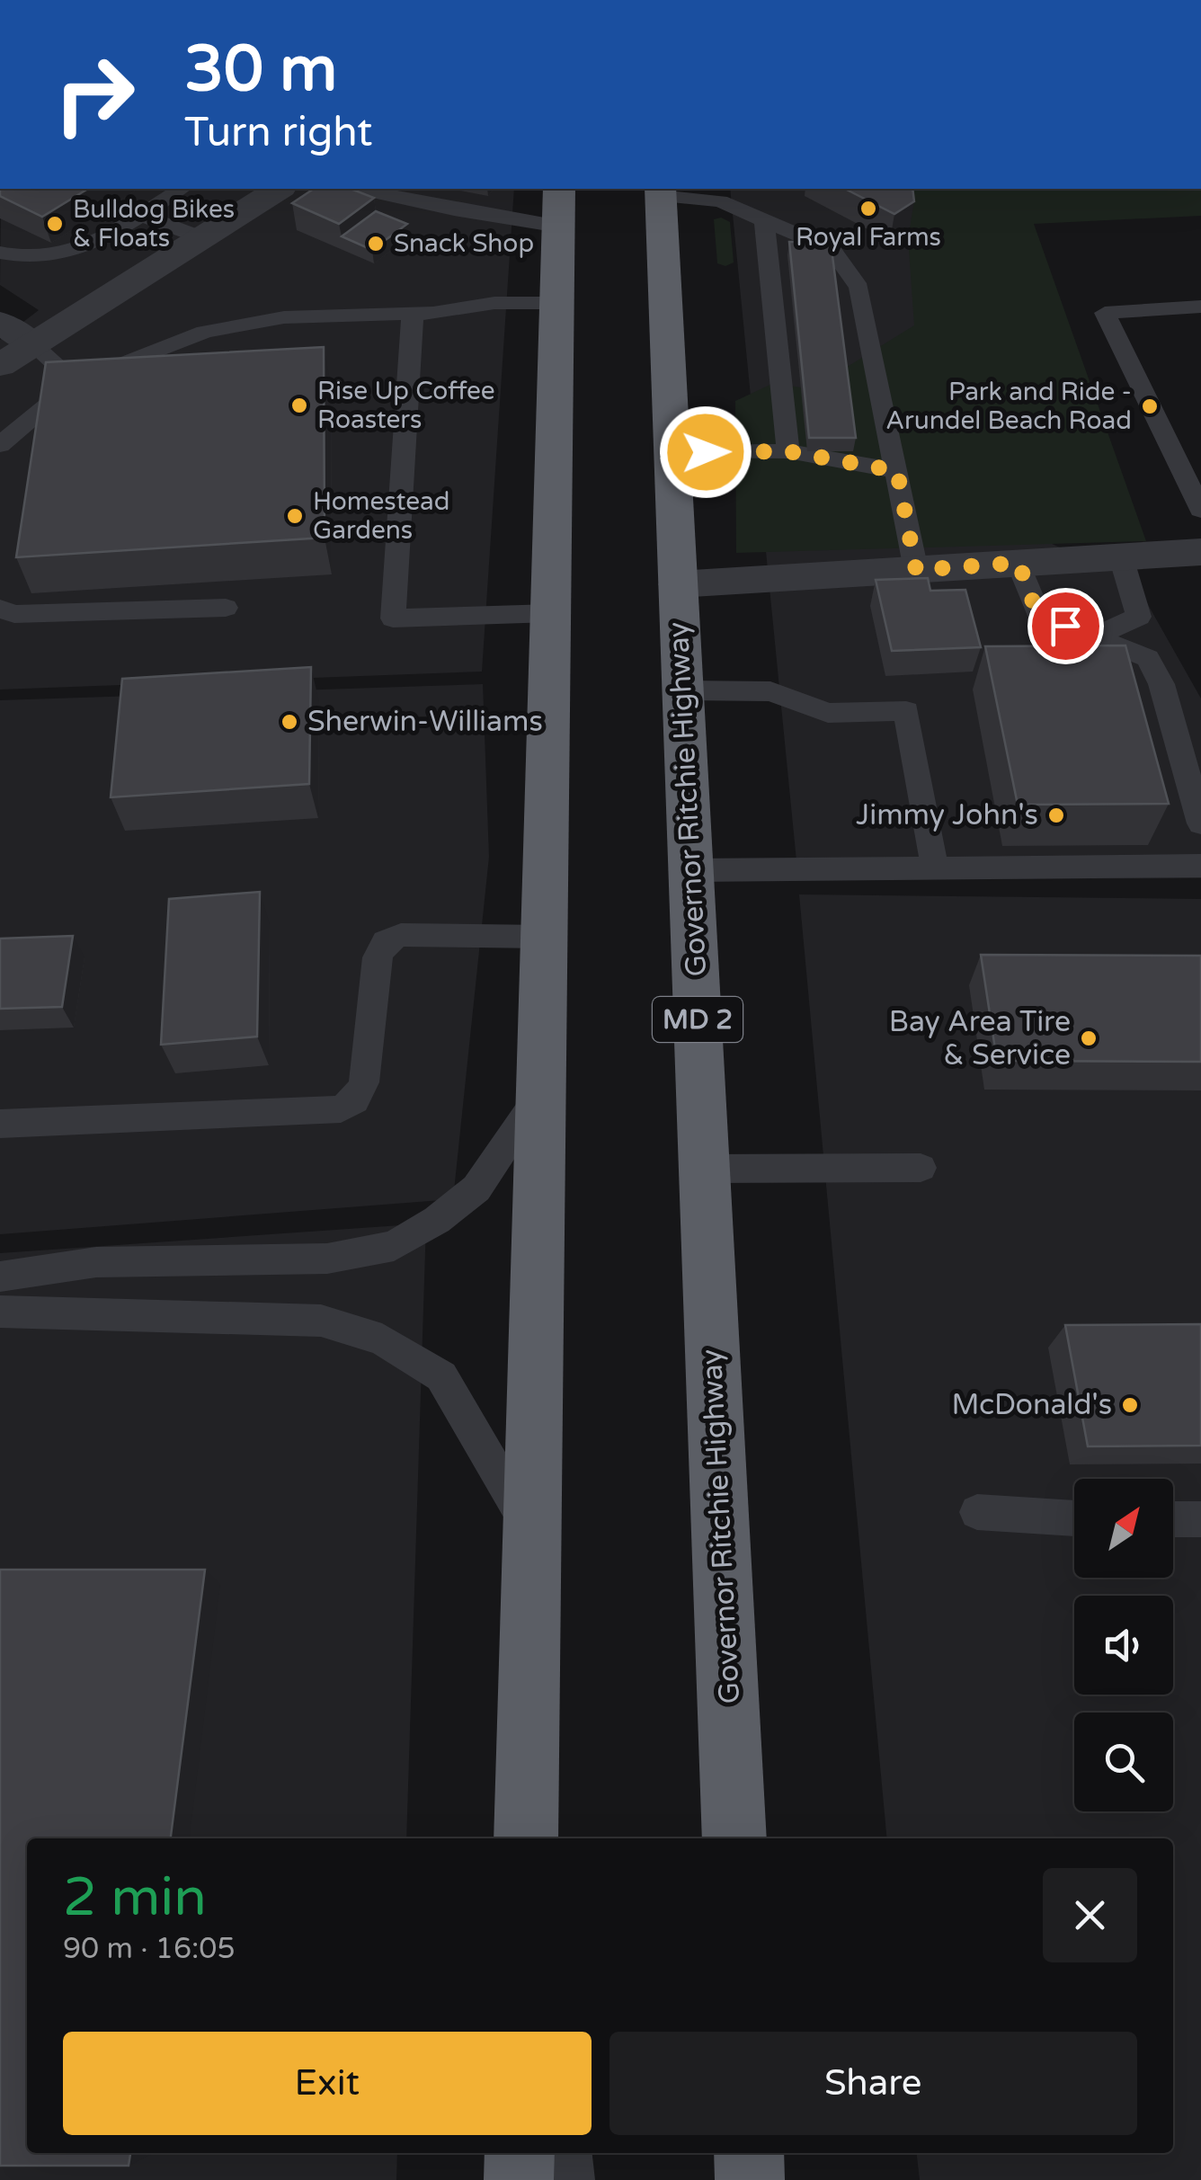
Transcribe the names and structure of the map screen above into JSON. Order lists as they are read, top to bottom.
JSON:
{
  "streets": {
    "highway": ["Governor Ritchie Highway", "MD 2"]
  },
  "places": [
    "Royal Farms",
    "Bulldog Bikes & Floats",
    "Snack Shop",
    "Rise Up Coffee Roasters",
    "Park and Ride - Arundel Beach Road",
    "Homestead Gardens",
    "Sherwin-Williams",
    "Jimmy John's",
    "Bay Area Tire & Service",
    "McDonald's"
  ],
  "north": "top right",
  "page": {
    "turn": ["30 m", "Turn right"],
    "heading": ["2 min", "90 m · 16:05"],
    "buttons": ["Exit", "Share"]
  }
}
